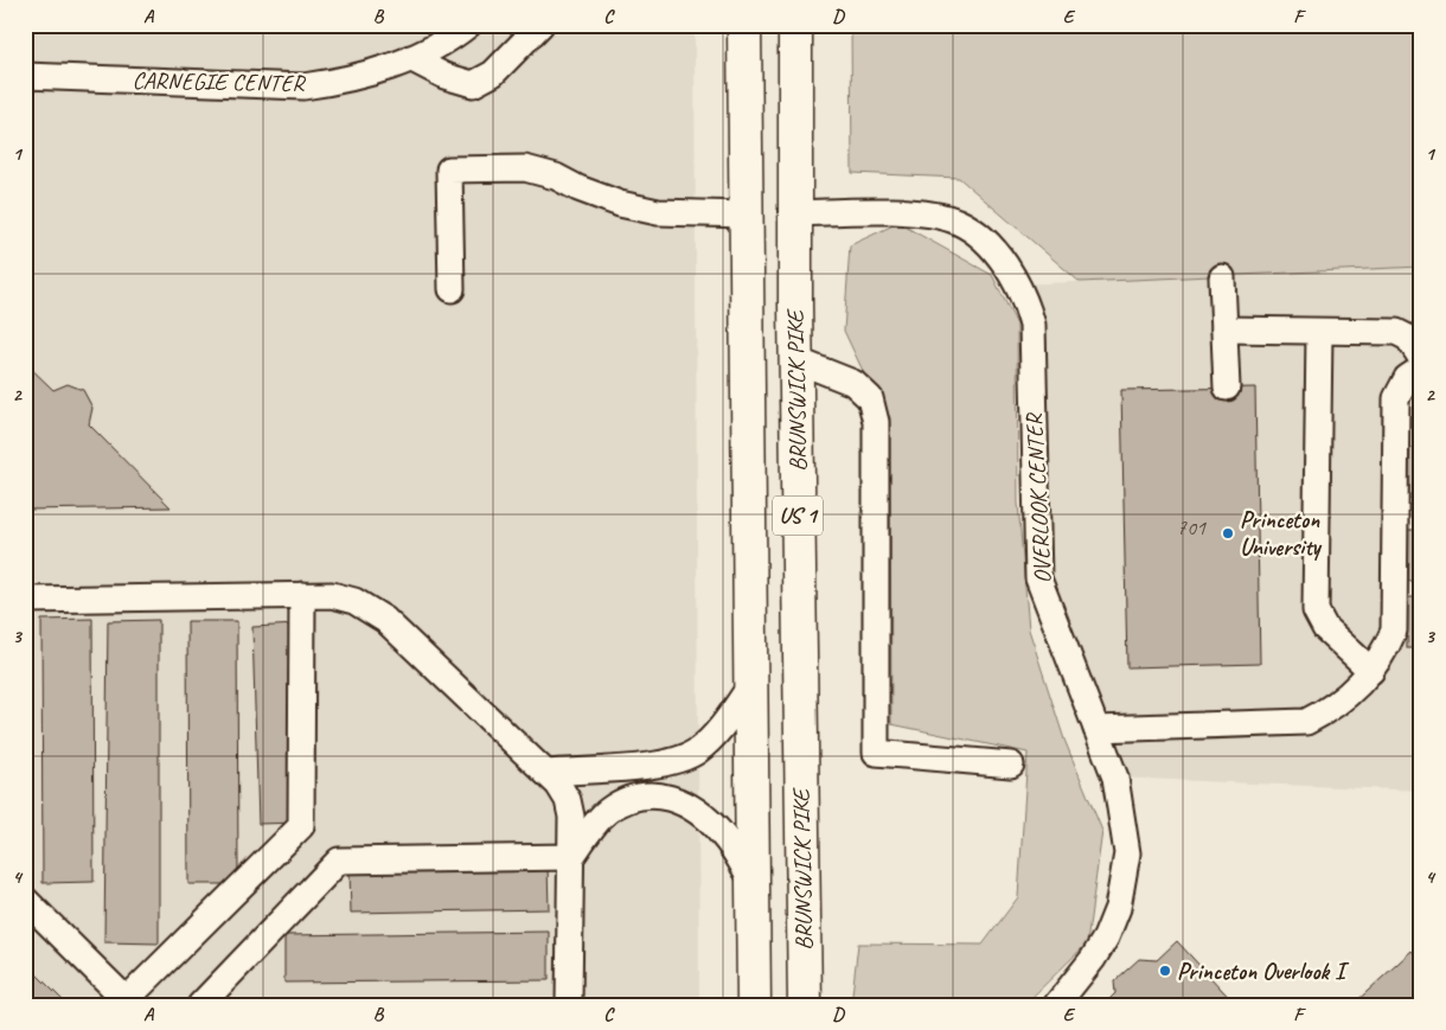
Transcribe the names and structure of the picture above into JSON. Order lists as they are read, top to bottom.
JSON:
{
  "streets": {
    "highway": ["BRUNSWICK PIKE", "US 1"],
    "street": ["CARNEGIE CENTER", "OVERLOOK CENTER"]
  },
  "crossings": [
    ["BRUNSWICK PIKE", "OVERLOOK CENTER"]
  ],
  "places": ["Princeton University", "Princeton Overlook I"],
  "house_numbers": ["701"],
  "grid": {
    "columns": [
      "A",
      "B",
      "C",
      "D",
      "E",
      "F"
    ],
    "rows": [
      "1",
      "2",
      "3",
      "4"
    ]
  }
}
